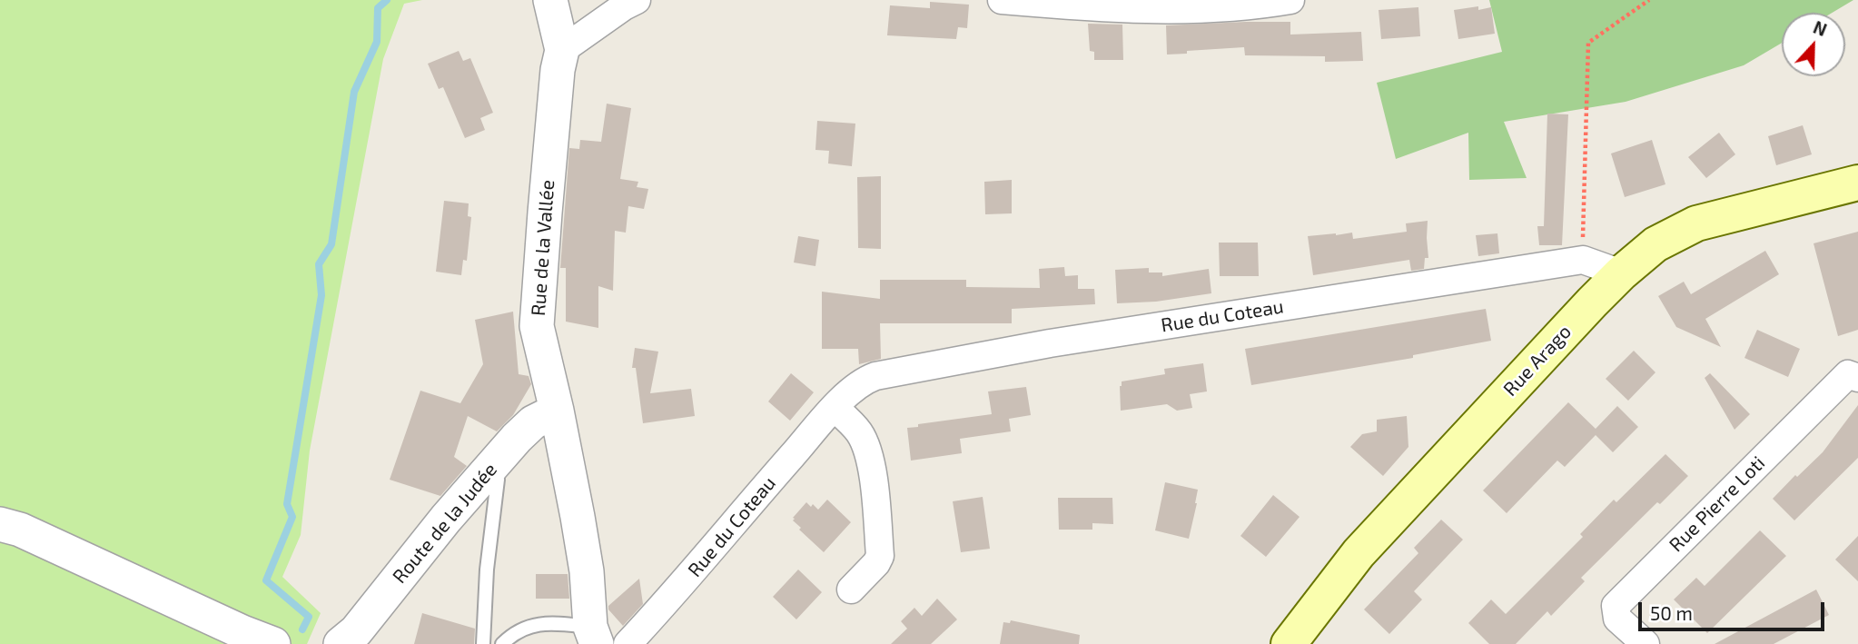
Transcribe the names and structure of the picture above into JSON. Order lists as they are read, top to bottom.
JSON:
{
  "streets": {
    "main road": ["Rue Arago"],
    "street": [
      "Rue de la Vallée",
      "Rue du Coteau",
      "Rue Pierre Loti",
      "Route de la Judée"
    ]
  },
  "crossings": [
    ["Rue de la Vallée", "Route de la Judée"],
    ["Rue du Coteau", "Rue Arago"]
  ],
  "scale_bar": "50 m",
  "north": "top"
}
